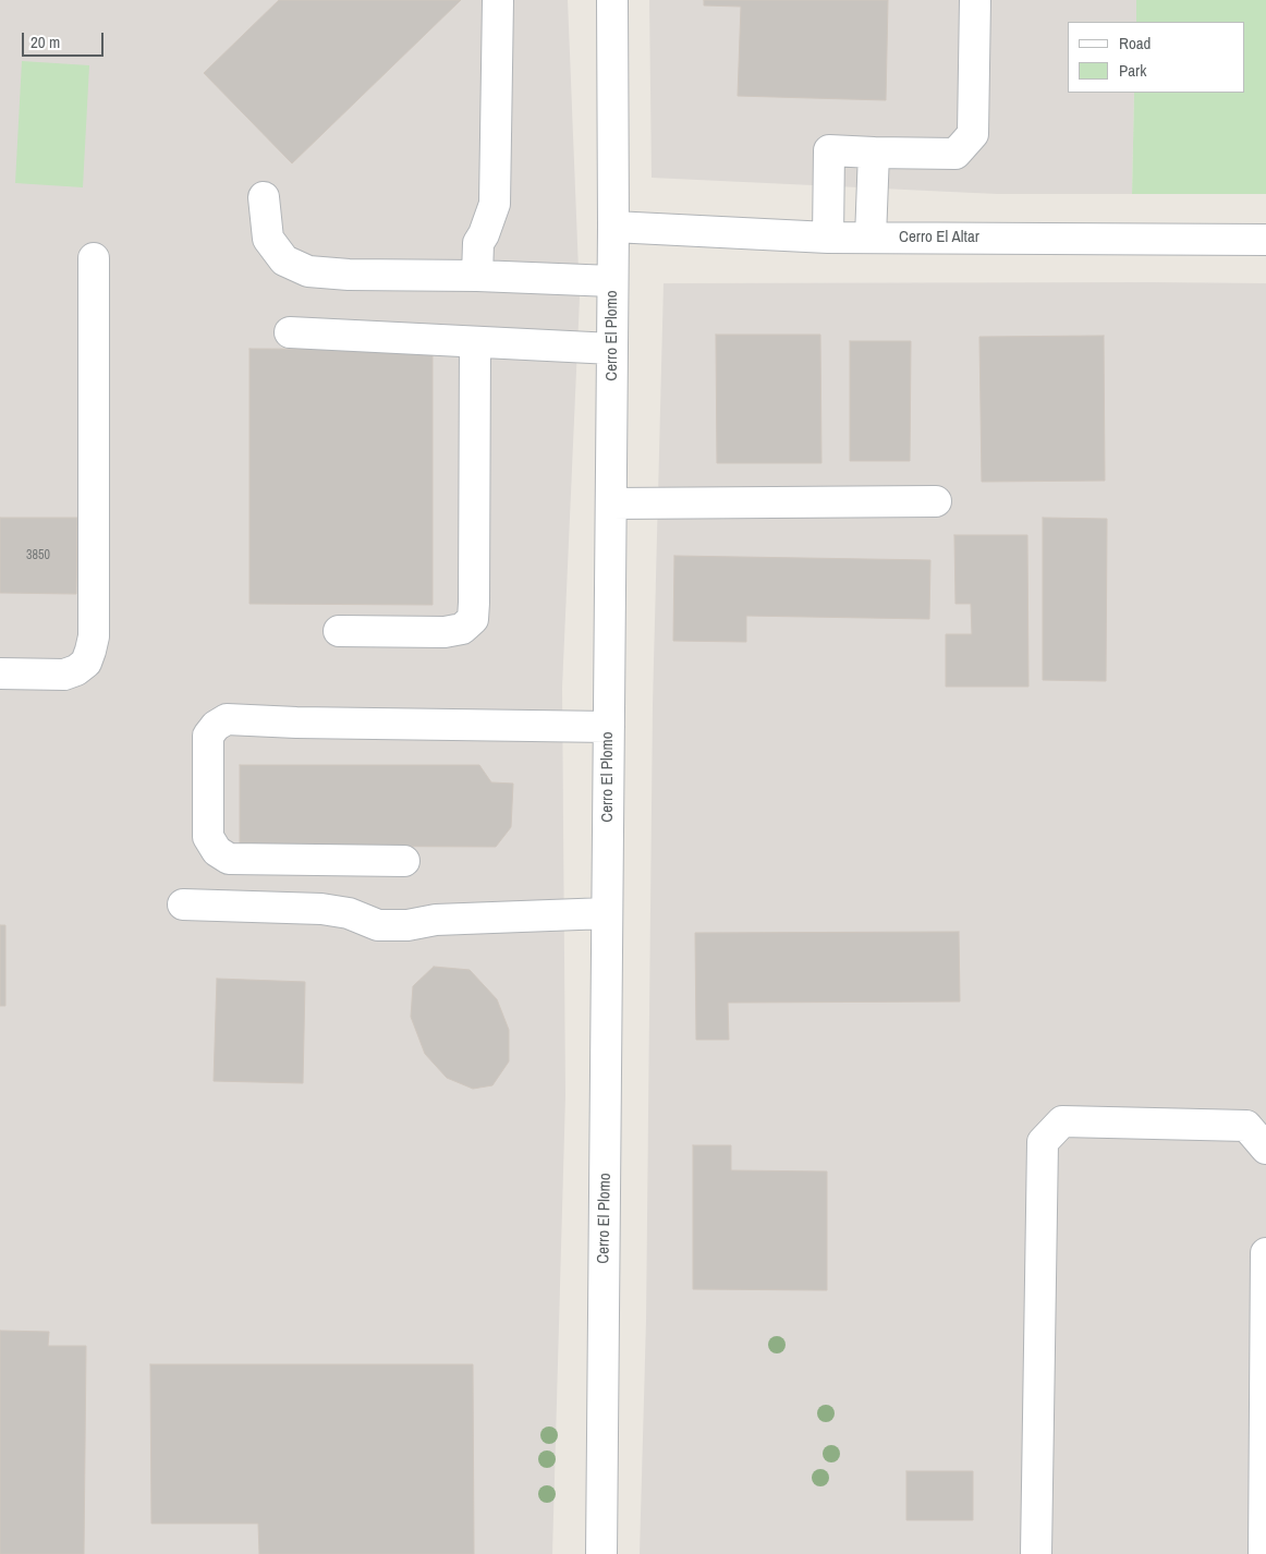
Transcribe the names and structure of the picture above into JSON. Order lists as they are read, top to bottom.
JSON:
{
  "streets": {
    "street": ["Cerro El Altar", "Cerro El Plomo"]
  },
  "crossings": [
    ["Cerro El Altar", "Cerro El Plomo"]
  ],
  "house_numbers": ["3850"],
  "legend": ["Road", "Park"],
  "scale_bar": "20 m"
}
